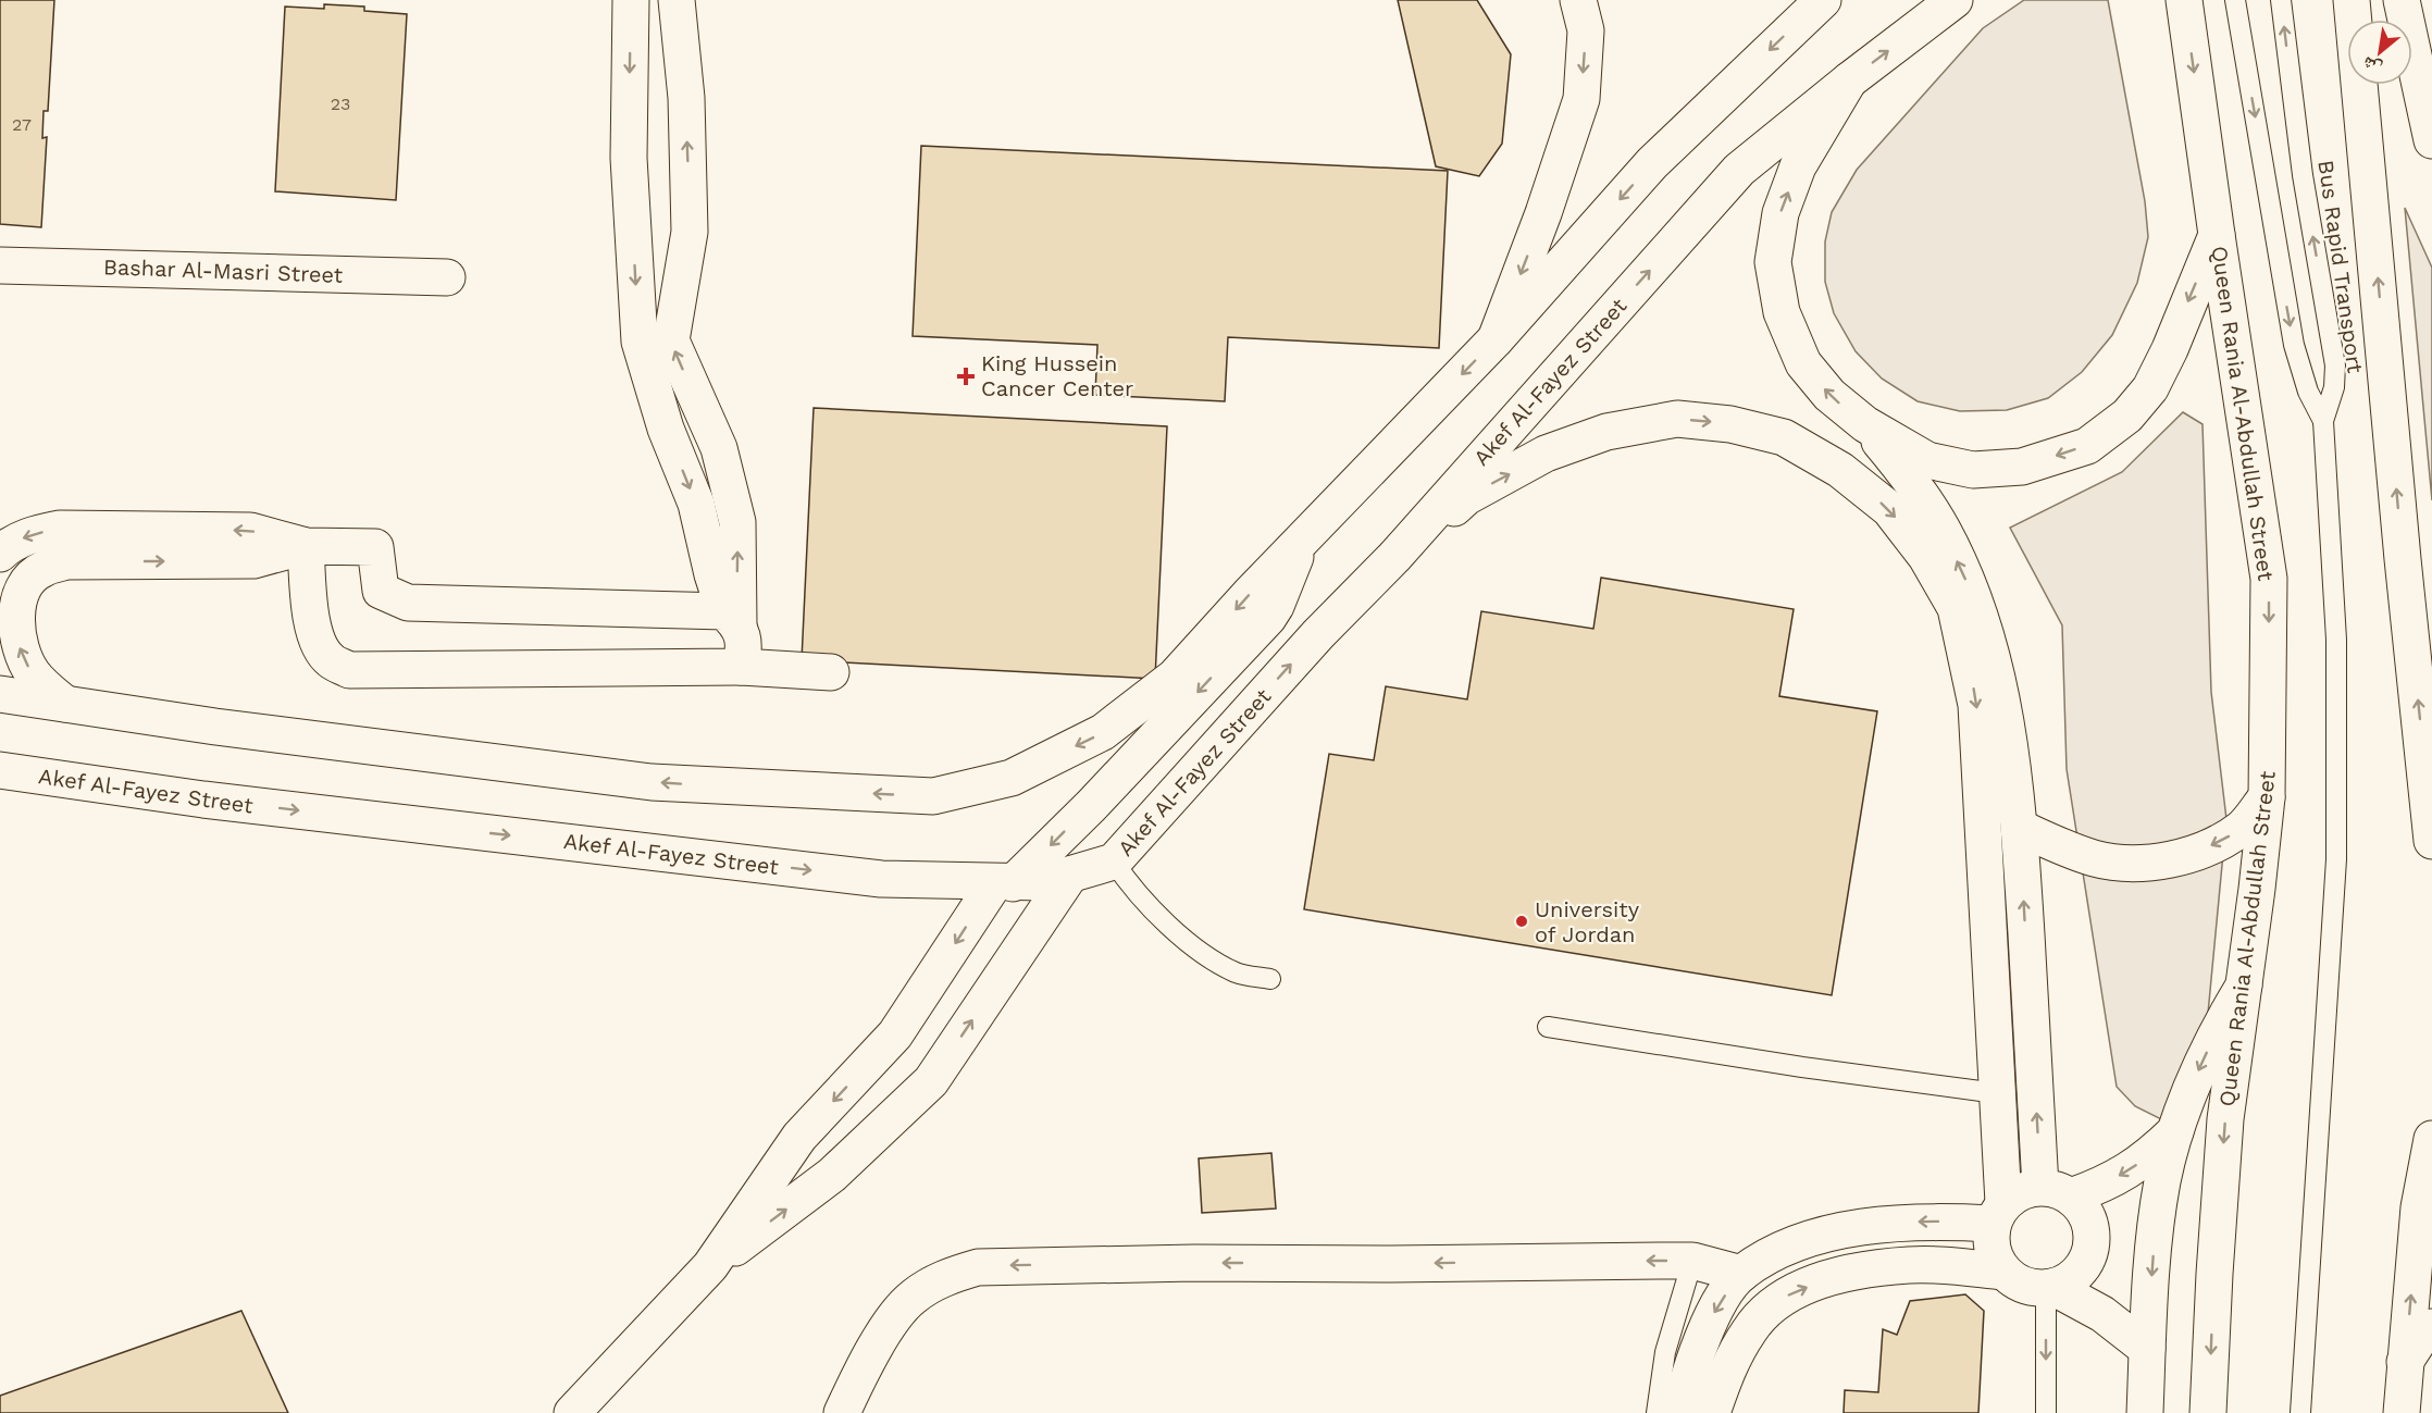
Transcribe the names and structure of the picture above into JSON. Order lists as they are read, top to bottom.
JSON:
{
  "streets": {
    "main road": ["Bashar Al-Masri Street", "Akef Al-Fayez Street", "Queen Rania Al-Abdullah Street"],
    "lane": ["Bus Rapid Transport"]
  },
  "places": {
    "health": ["King Hussein Cancer Center"],
    "other": ["University of Jordan"]
  },
  "house_numbers": ["23", "27"],
  "north": "bottom left"
}
